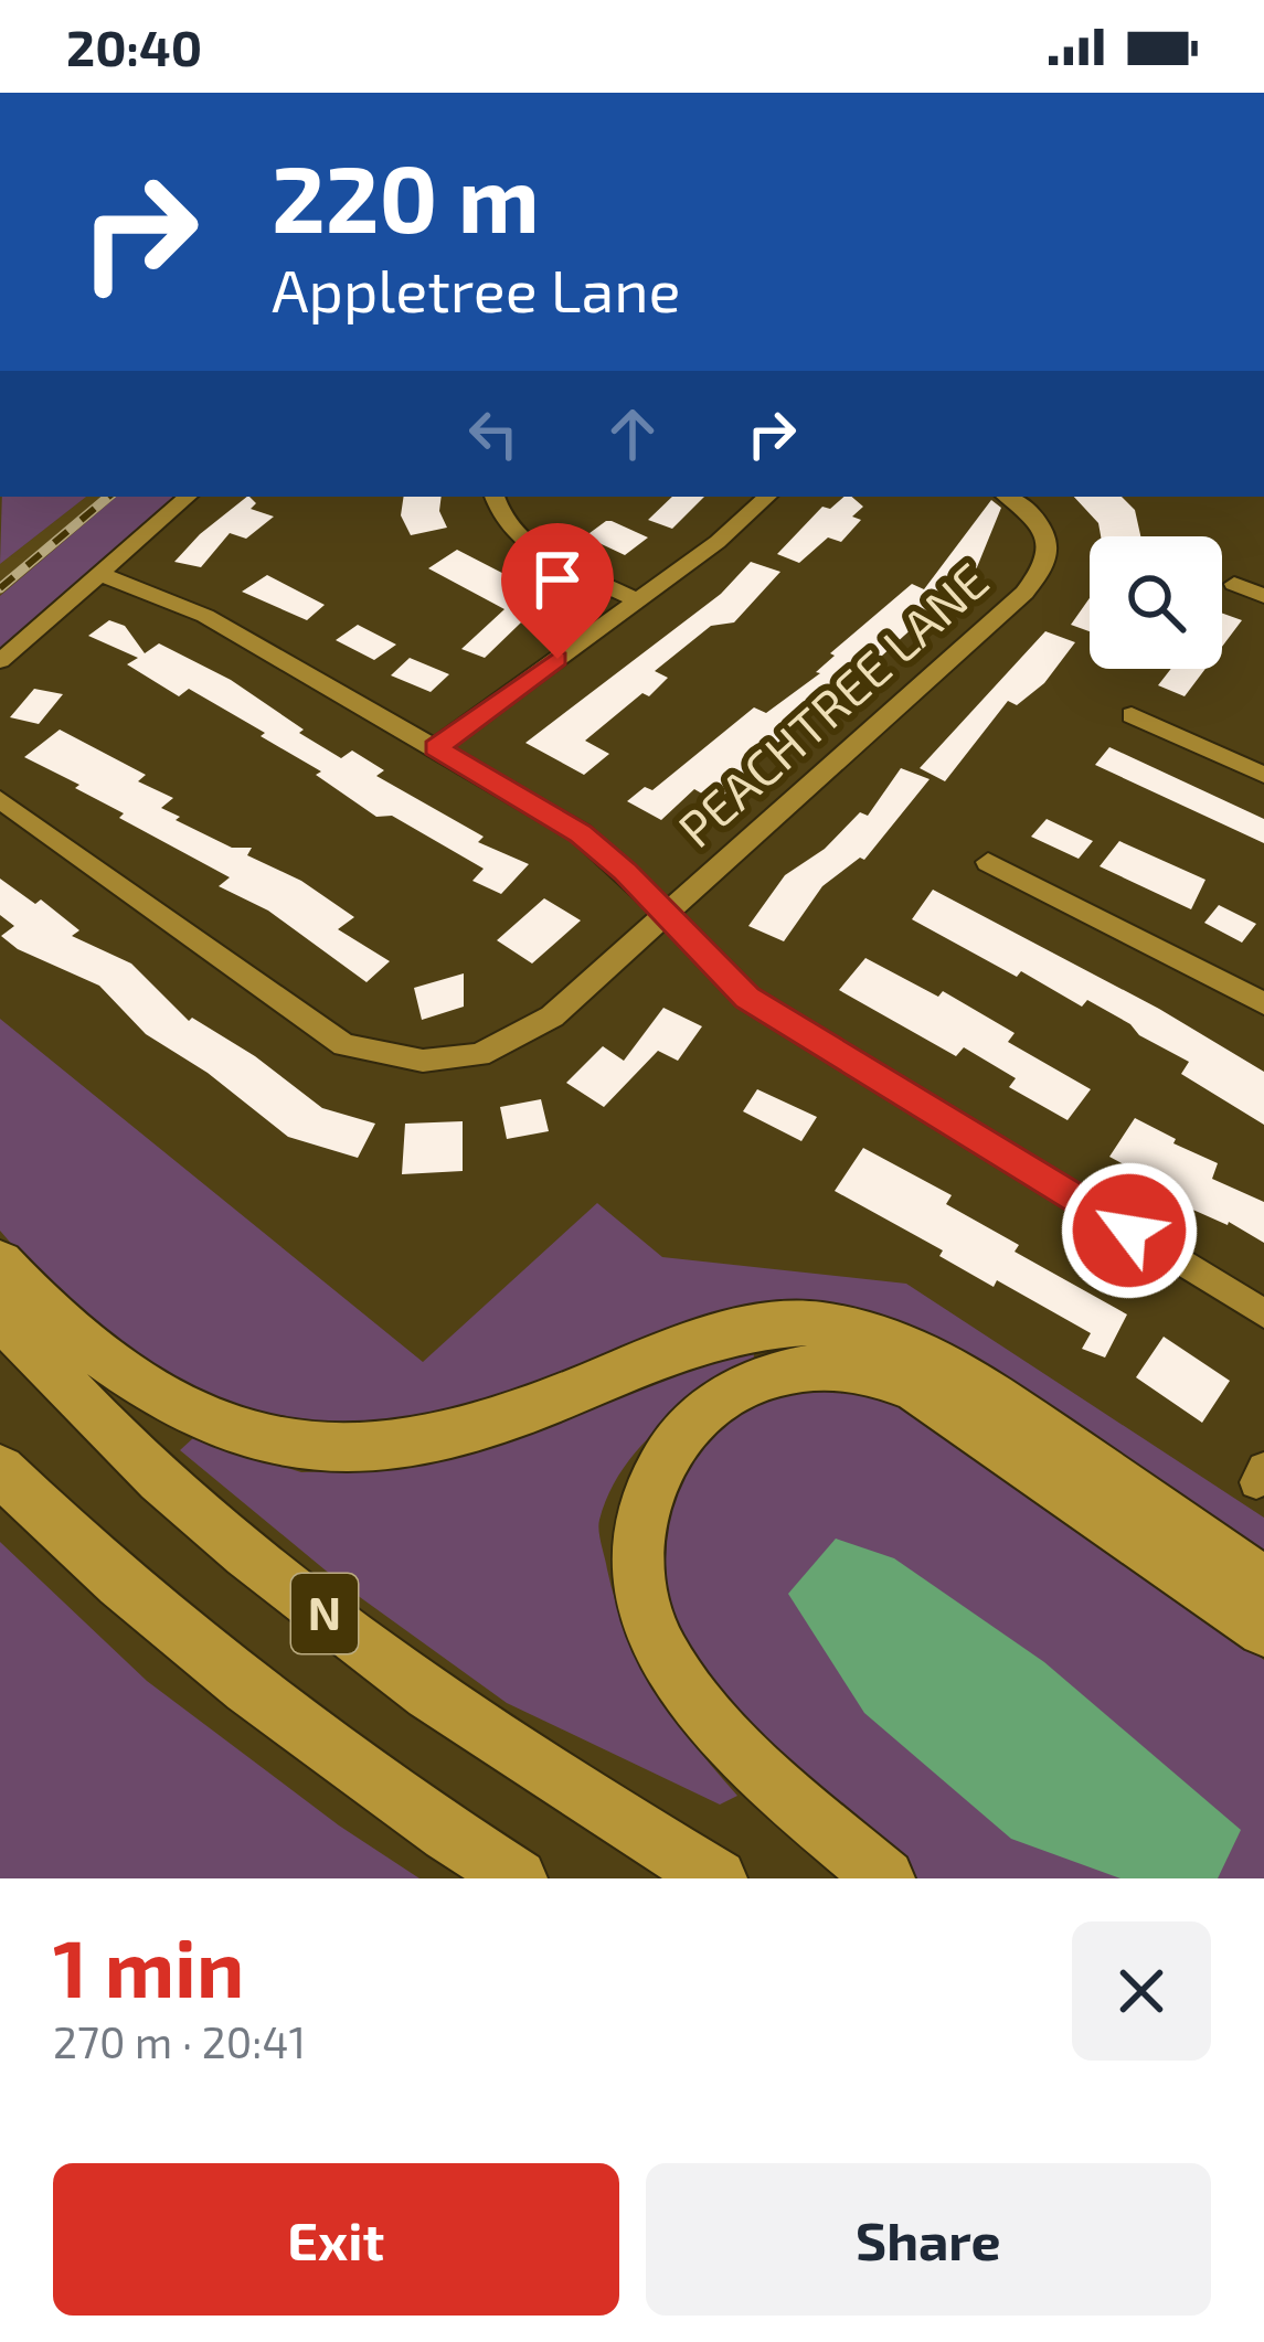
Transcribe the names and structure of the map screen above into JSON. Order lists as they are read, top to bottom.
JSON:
{
  "streets": {
    "highway": ["N"],
    "street": ["PEACHTREE LANE"]
  },
  "page": {
    "status": "20:40",
    "turn": ["220 m", "Appletree Lane"],
    "heading": ["1 min", "270 m · 20:41"],
    "buttons": ["Exit", "Share"]
  }
}
